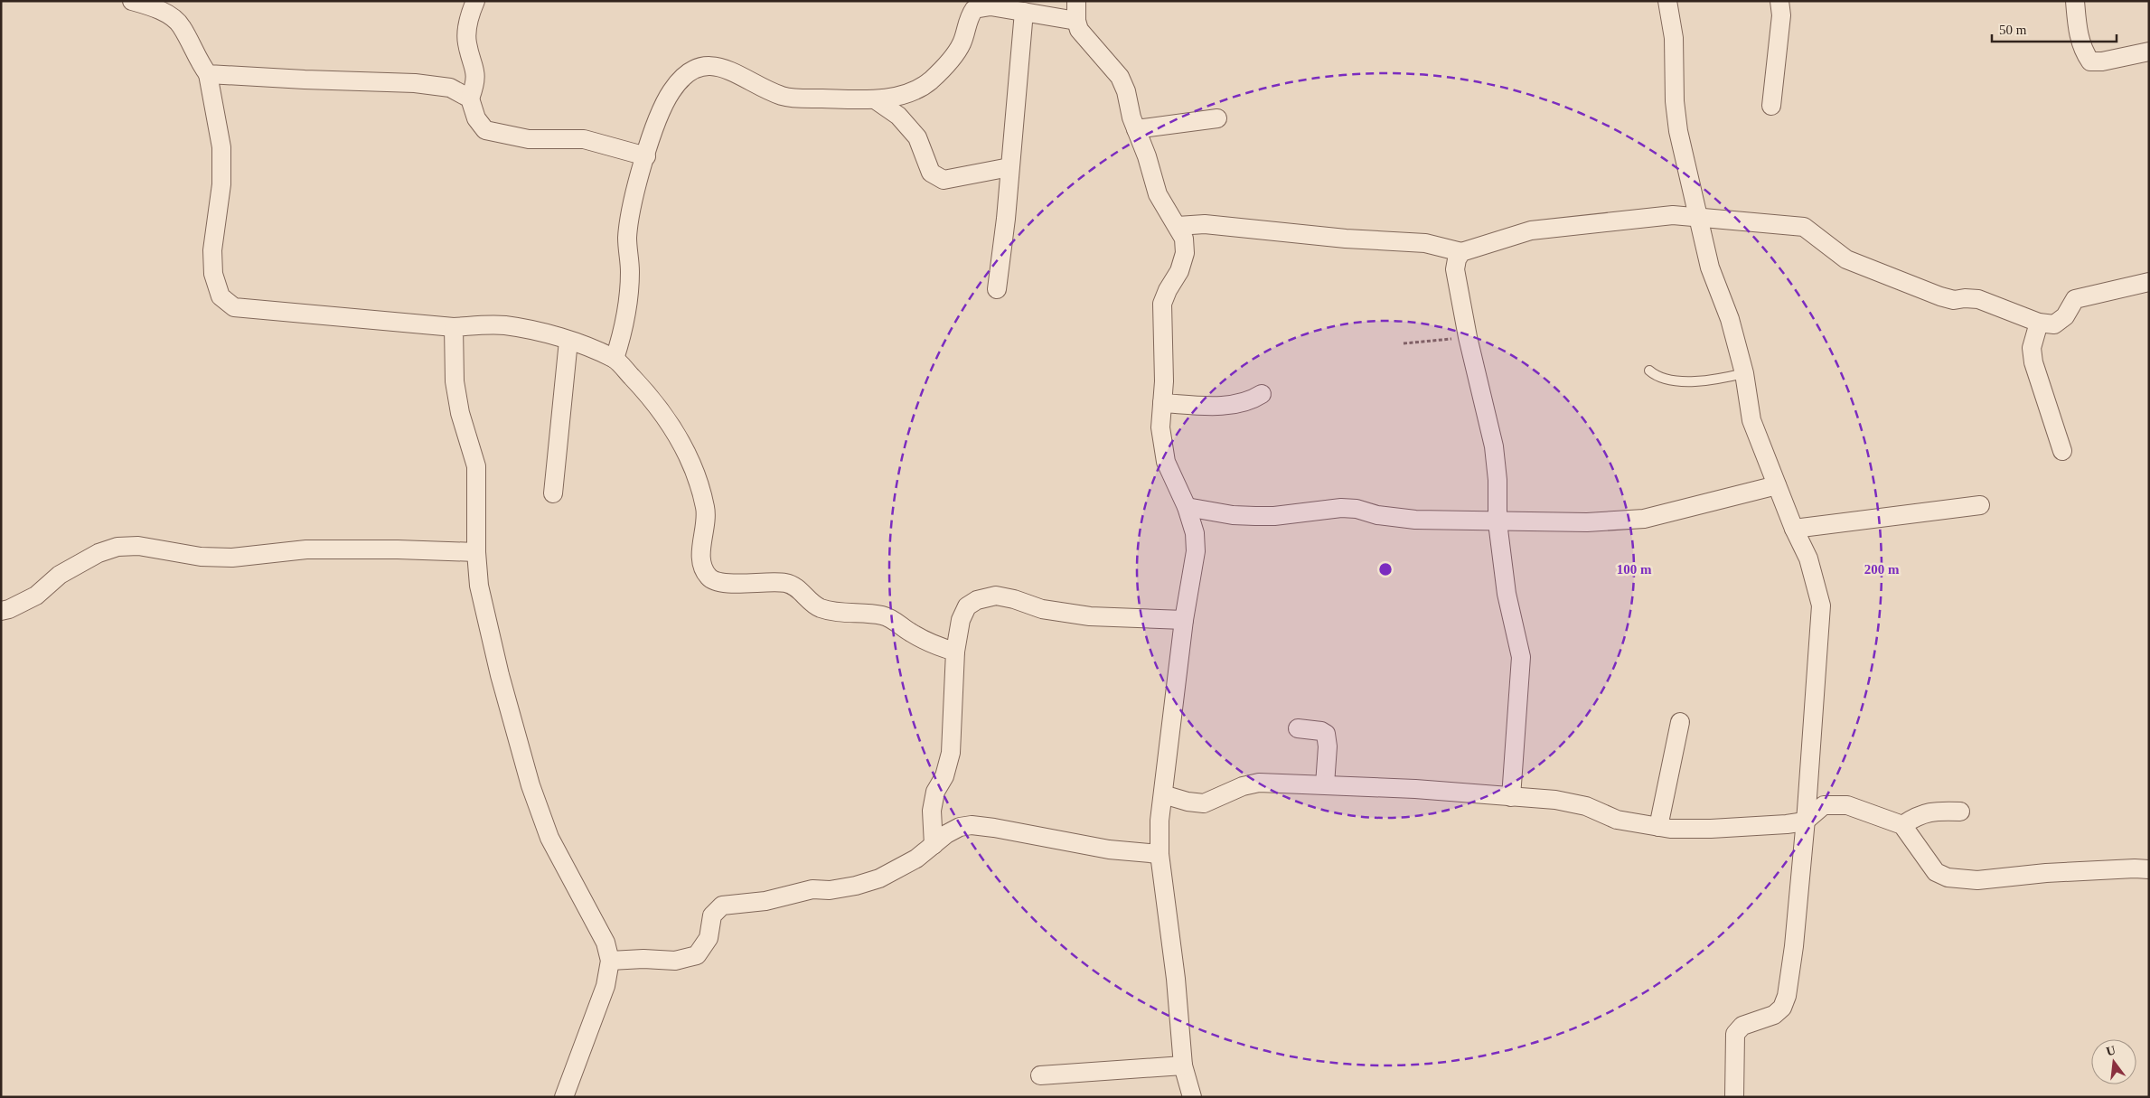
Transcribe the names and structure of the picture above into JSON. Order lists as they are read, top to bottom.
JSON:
{
  "scale_bar": "50 m",
  "north": "top",
  "rings": ["100 m", "200 m"]
}
